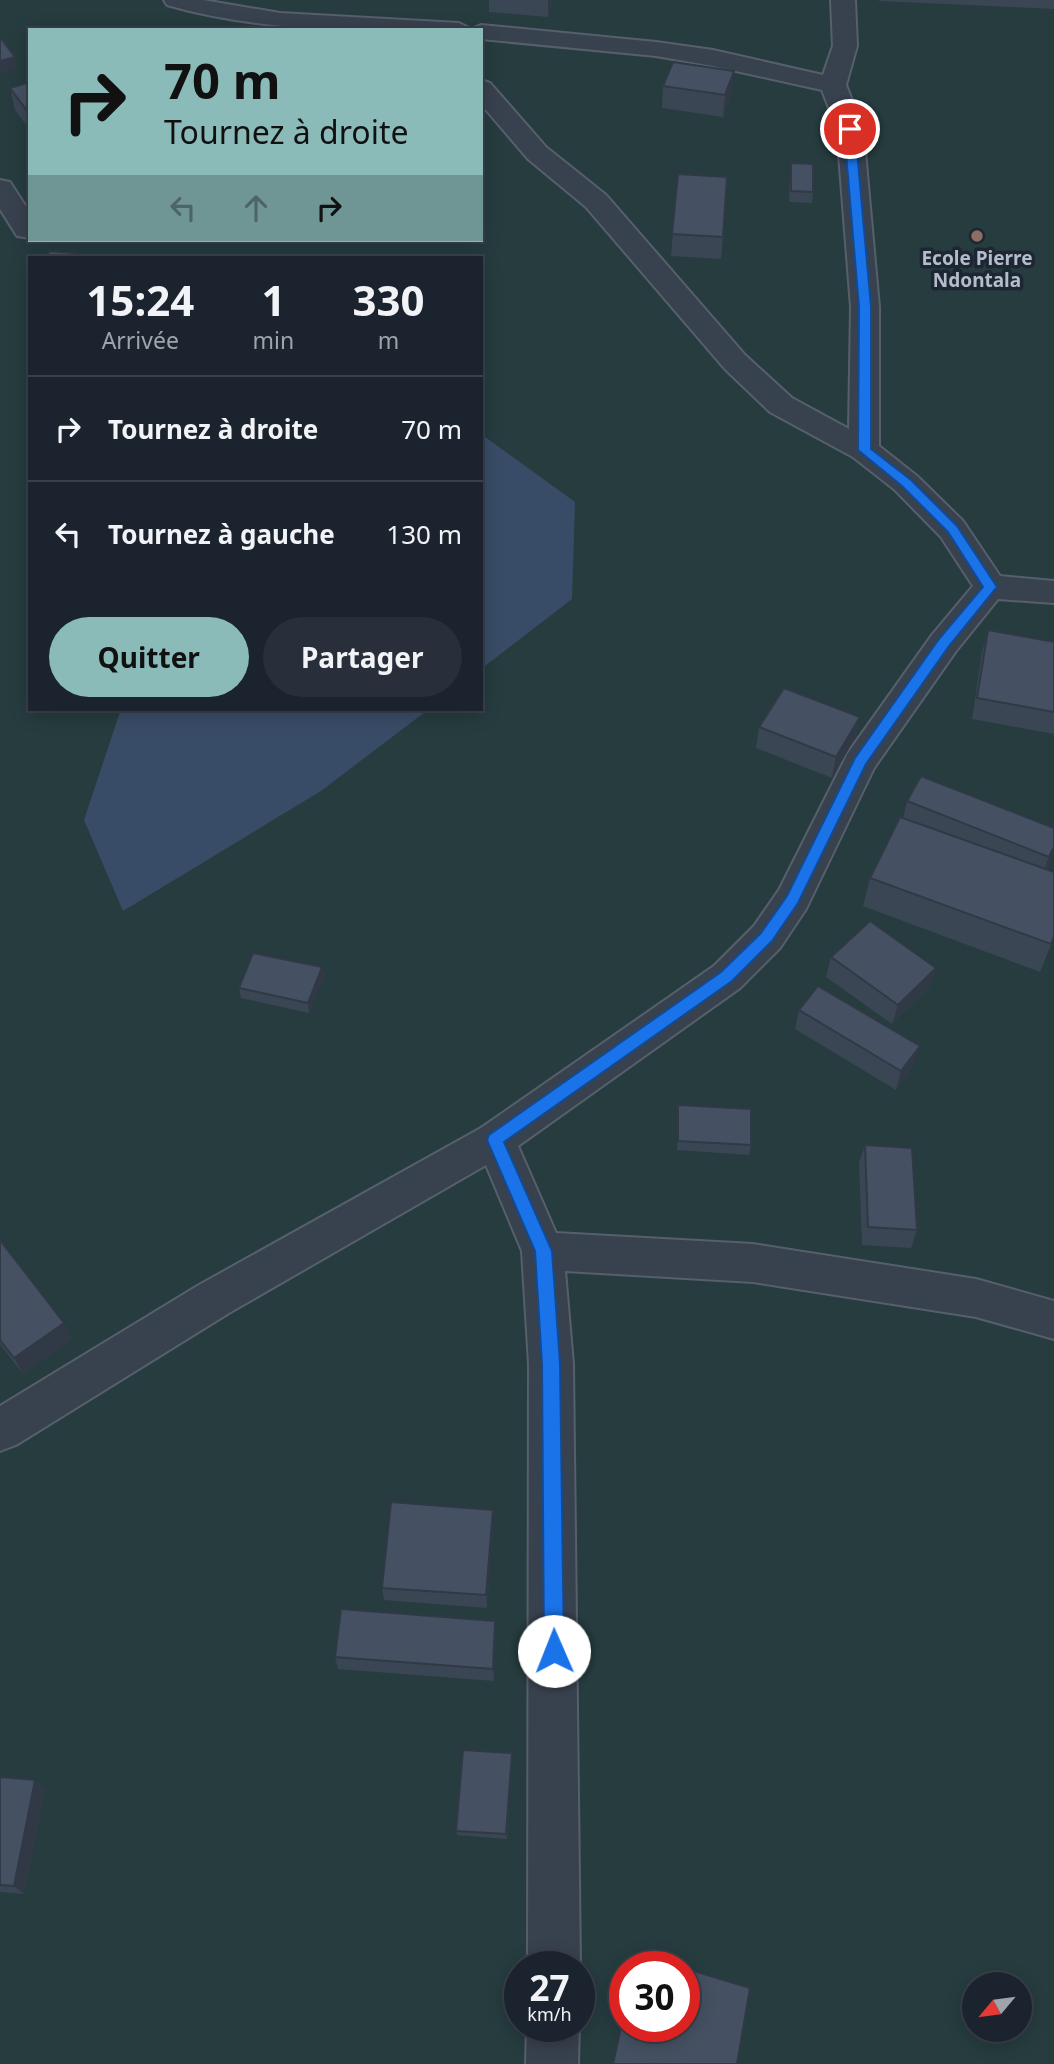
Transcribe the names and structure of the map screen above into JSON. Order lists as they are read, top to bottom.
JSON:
{
  "places": ["Ecole Pierre Ndontala"],
  "north": "bottom left",
  "page": {
    "turn": ["70 m", "Tournez à droite"],
    "eta": [
      "15:24",
      "Arrivée",
      "1",
      "min",
      "330",
      "m"
    ],
    "list": [
      {
        "name": "Tournez à droite",
        "value": "70 m"
      },
      {
        "name": "Tournez à gauche",
        "value": "130 m"
      }
    ],
    "buttons": ["Quitter", "Partager"],
    "speed": "27 km/h",
    "limit": "30"
  }
}
